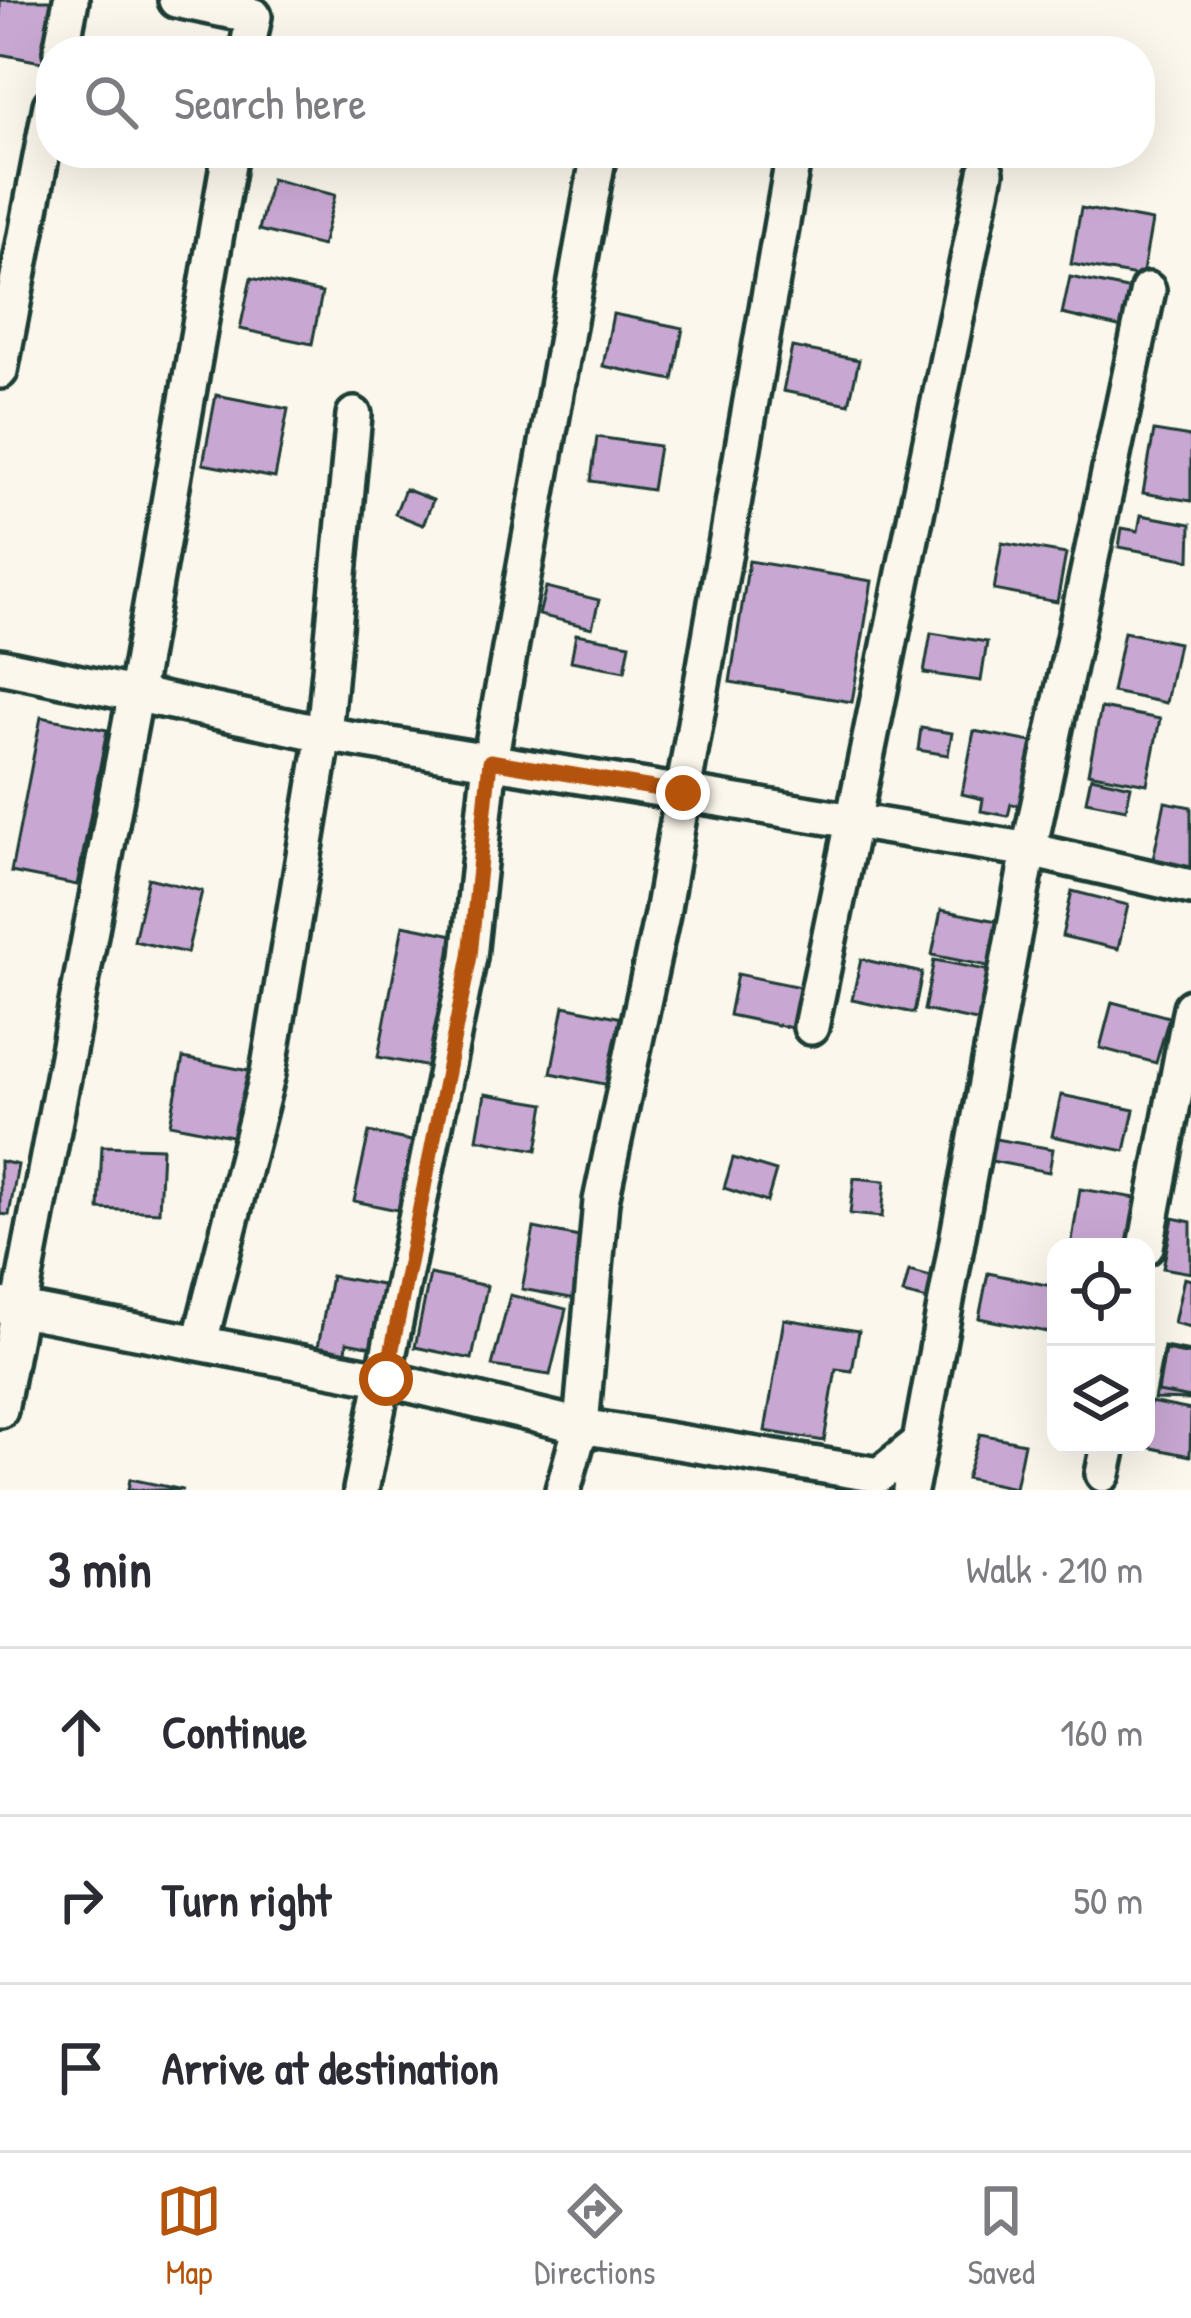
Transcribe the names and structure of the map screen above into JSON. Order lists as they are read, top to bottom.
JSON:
{
  "page": {
    "search": "Search here",
    "heading": ["3 min", "Walk · 210 m"],
    "list": [
      ["Continue", "160 m"],
      ["Turn right", "50 m"],
      "Arrive at destination"
    ],
    "nav": ["Map", "Directions", "Saved"]
  }
}
